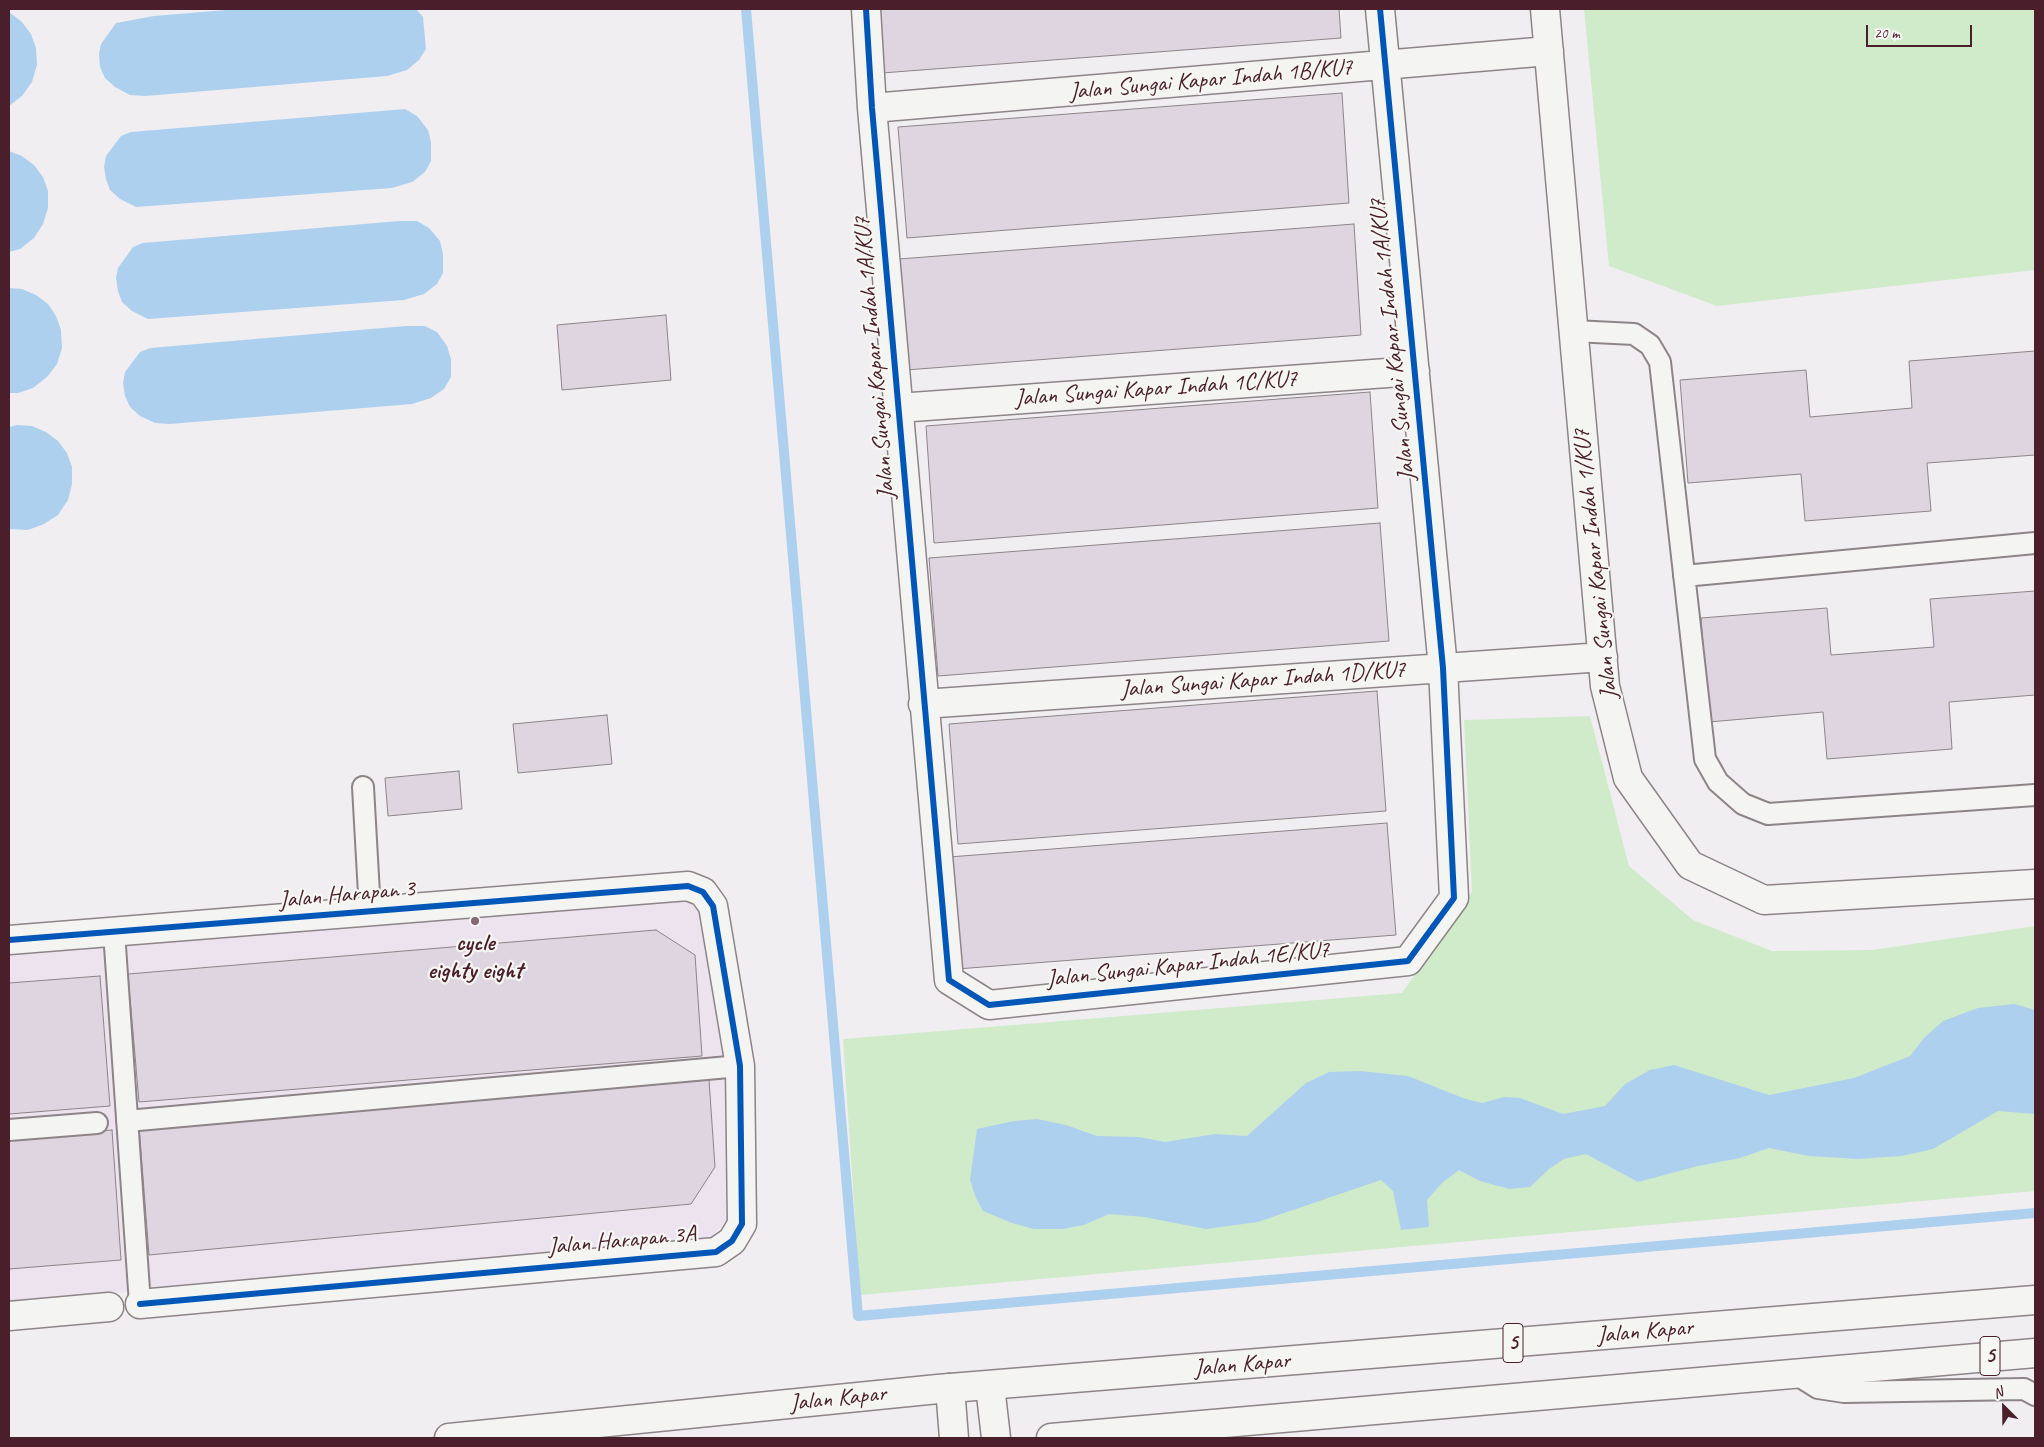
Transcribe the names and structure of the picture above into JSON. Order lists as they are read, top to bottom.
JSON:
{
  "streets": {
    "main road": [
      "Jalan Sungai Kapar Indah 1B/KU7",
      "Jalan Sungai Kapar Indah 1A/KU7",
      "Jalan Sungai Kapar Indah 1C/KU7",
      "Jalan Sungai Kapar Indah 1/KU7",
      "Jalan Sungai Kapar Indah 1D/KU7",
      "Jalan Harapan 3",
      "Jalan Sungai Kapar Indah 1E/KU7",
      "Jalan Harapan 3A",
      "Jalan Kapar",
      "5"
    ]
  },
  "crossings": [
    ["Jalan Sungai Kapar Indah 1B/KU7", "Jalan Sungai Kapar Indah 1A/KU7"],
    ["Jalan Sungai Kapar Indah 1B/KU7", "Jalan Sungai Kapar Indah 1/KU7"],
    ["Jalan Sungai Kapar Indah 1A/KU7", "Jalan Sungai Kapar Indah 1C/KU7"],
    ["Jalan Sungai Kapar Indah 1A/KU7", "Jalan Sungai Kapar Indah 1D/KU7"],
    ["Jalan Sungai Kapar Indah 1A/KU7", "Jalan Sungai Kapar Indah 1E/KU7"],
    ["Jalan Sungai Kapar Indah 1/KU7", "Jalan Sungai Kapar Indah 1D/KU7"],
    ["Jalan Sungai Kapar Indah 1D/KU7", "Jalan Sungai Kapar Indah 1E/KU7"],
    ["Jalan Harapan 3", "Jalan Harapan 3A"]
  ],
  "places": ["cycle eighty eight"],
  "scale_bar": "20 m",
  "north": "top left"
}
